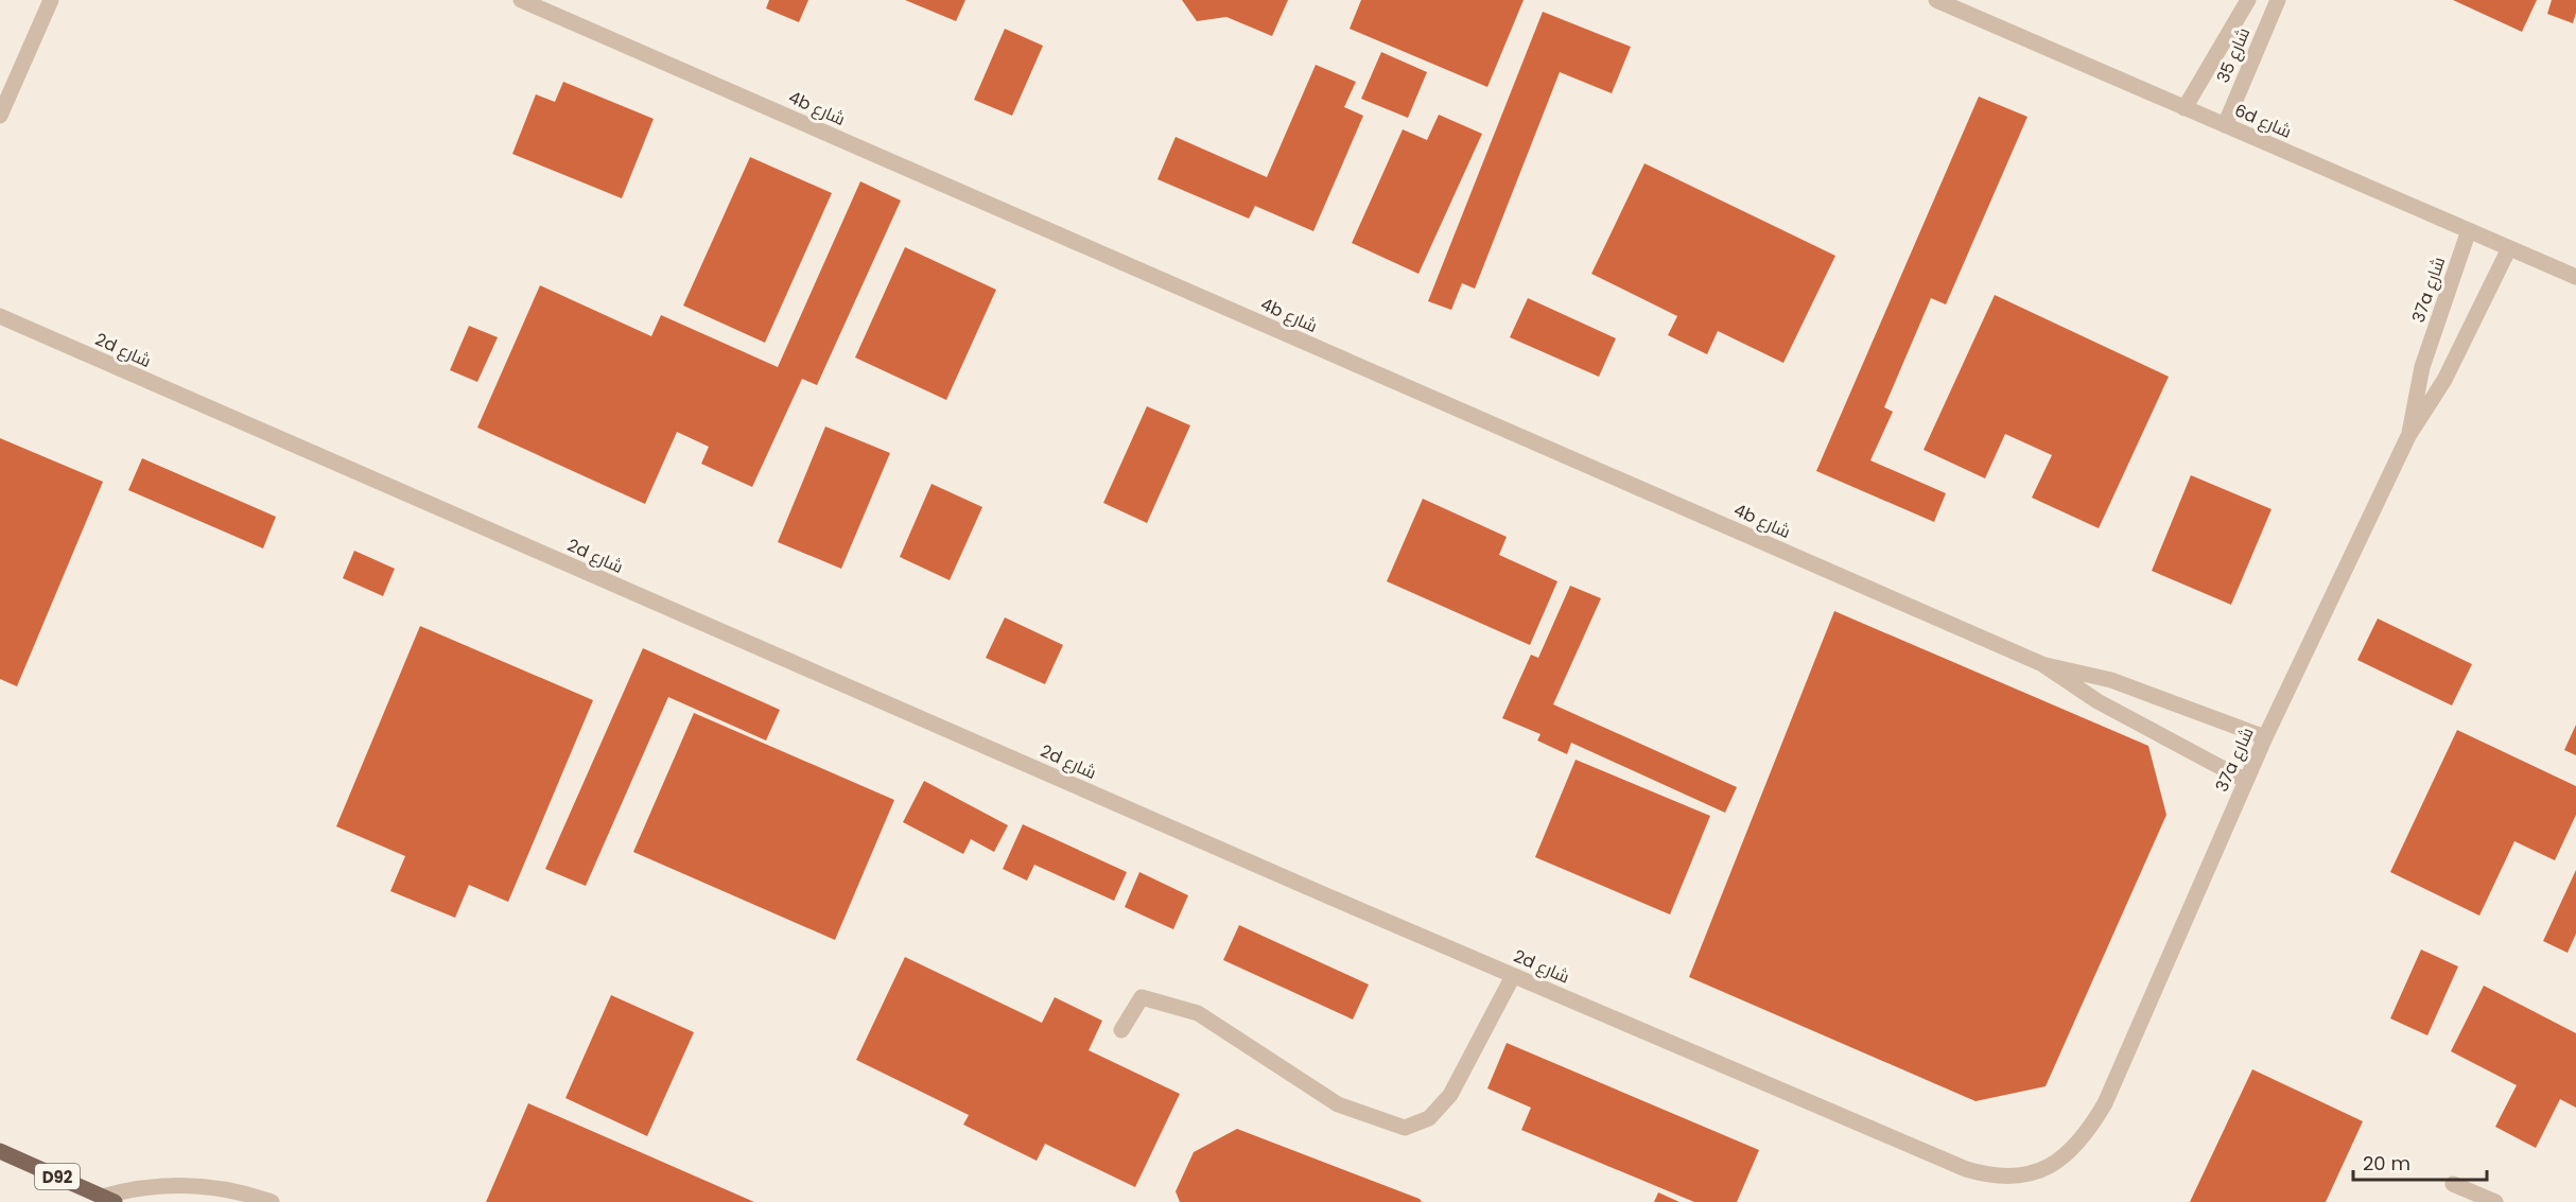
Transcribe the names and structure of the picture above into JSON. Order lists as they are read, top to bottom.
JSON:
{
  "streets": {
    "main road": ["D92"],
    "street": [
      "شارع 35",
      "4b شارع",
      "6d شارع",
      "37a شارع",
      "2d شارع"
    ]
  },
  "crossings": [
    ["شارع 35", "6d شارع"],
    ["4b شارع", "37a شارع"],
    ["6d شارع", "37a شارع"],
    ["37a شارع", "2d شارع"]
  ],
  "scale_bar": "20 m"
}
